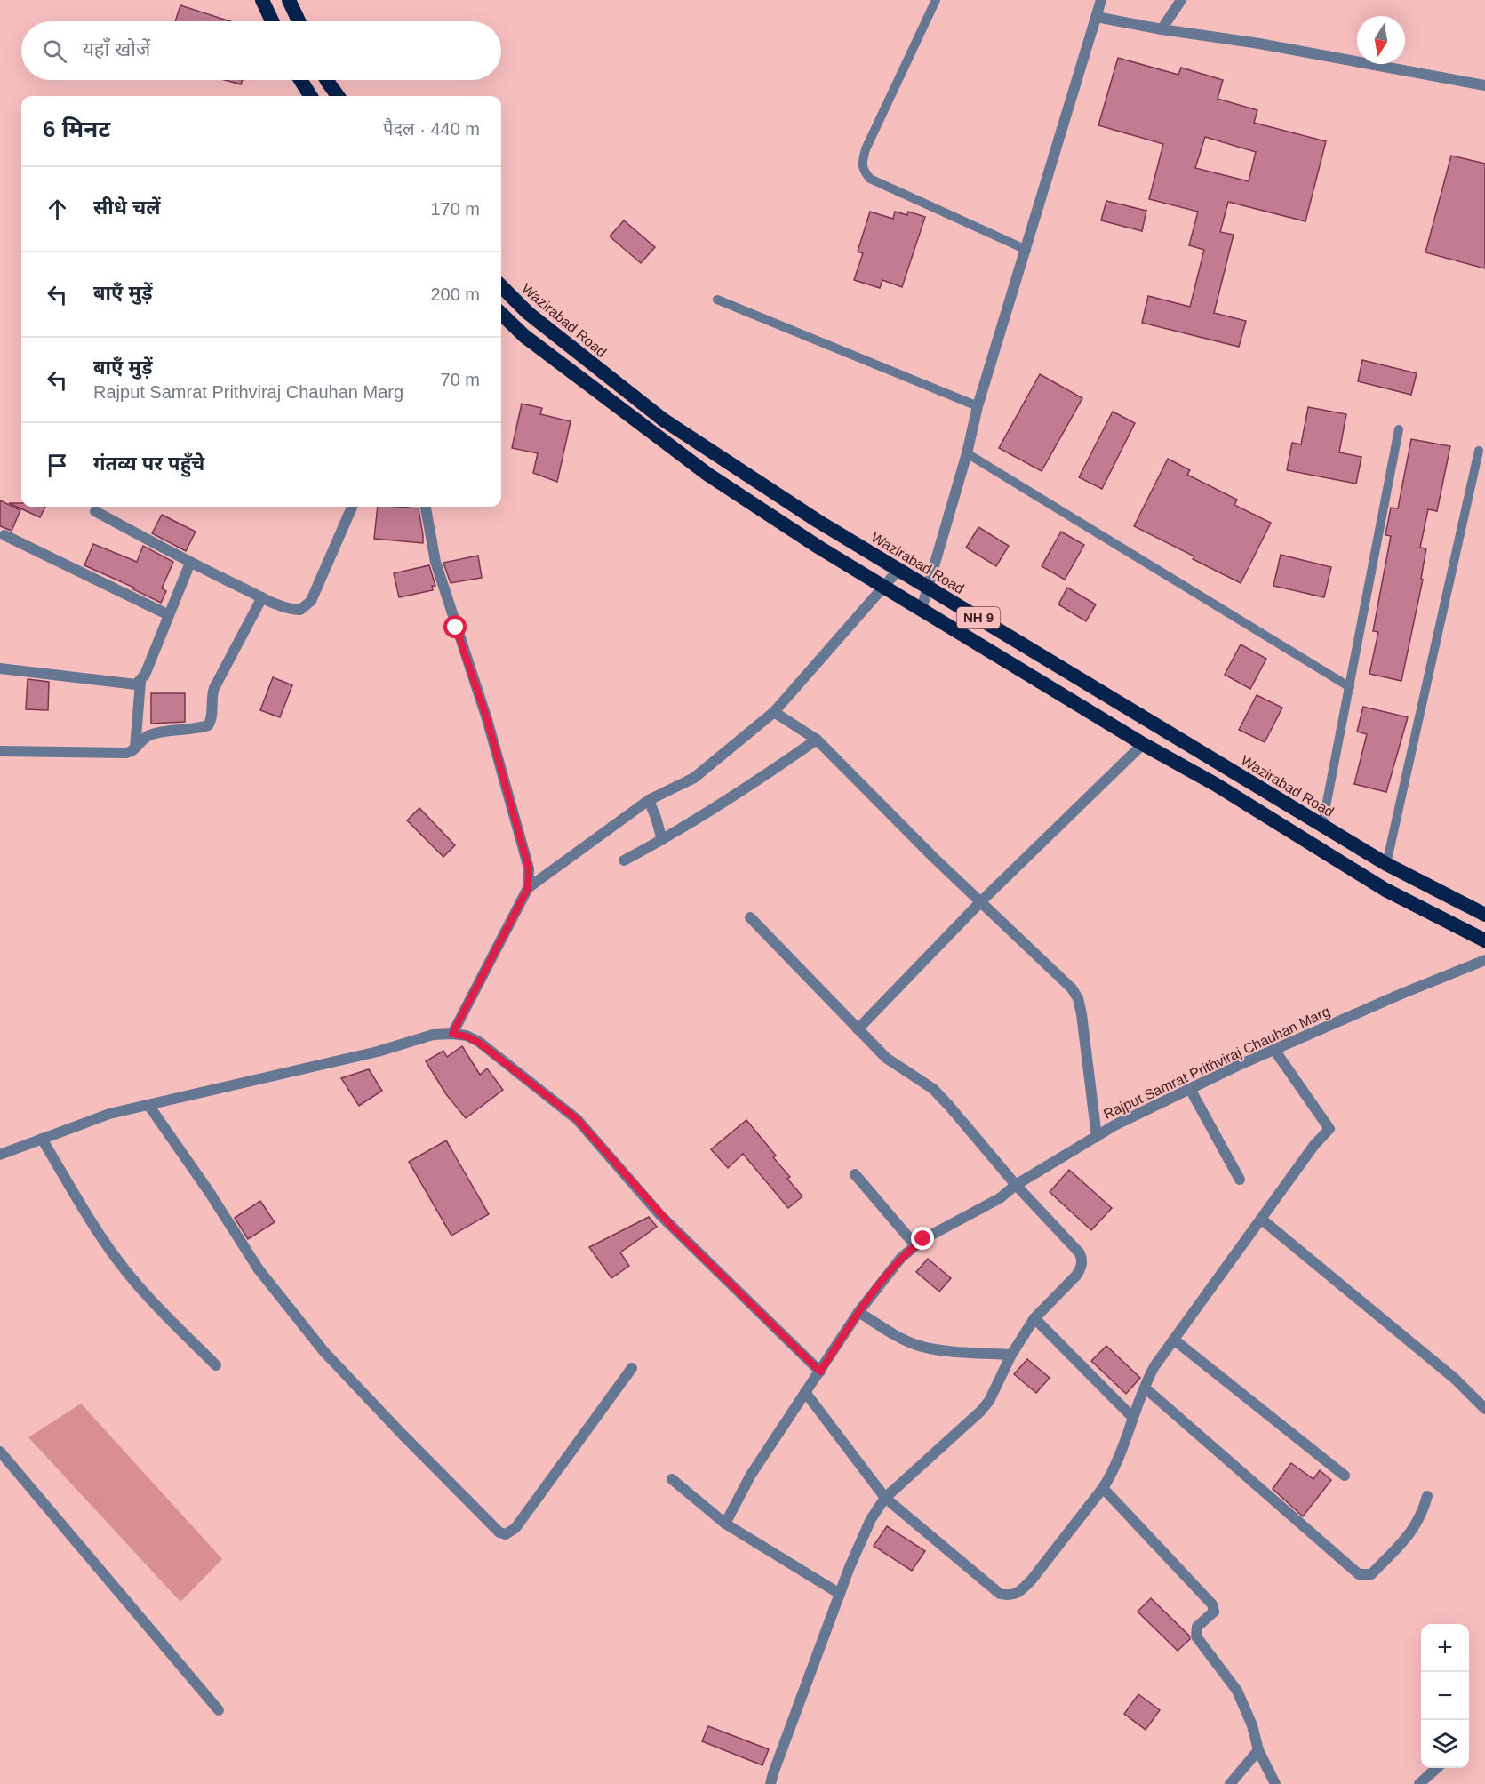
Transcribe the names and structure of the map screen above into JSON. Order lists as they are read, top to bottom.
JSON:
{
  "streets": {
    "highway": ["Wazirabad Road", "NH 9"],
    "street": ["Rajput Samrat Prithviraj Chauhan Marg"]
  },
  "north": "bottom",
  "page": {
    "search": "यहाँ खोजें",
    "heading": ["6 मिनट", "पैदल · 440 m"],
    "list": [
      ["सीधे चलें", "170 m"],
      ["बाएँ मुड़ें", "200 m"],
      ["बाएँ मुड़ें", "Rajput Samrat Prithviraj Chauhan Marg", "70 m"],
      "गंतव्य पर पहुँचे"
    ],
    "map_buttons": ["+", "−"]
  }
}
